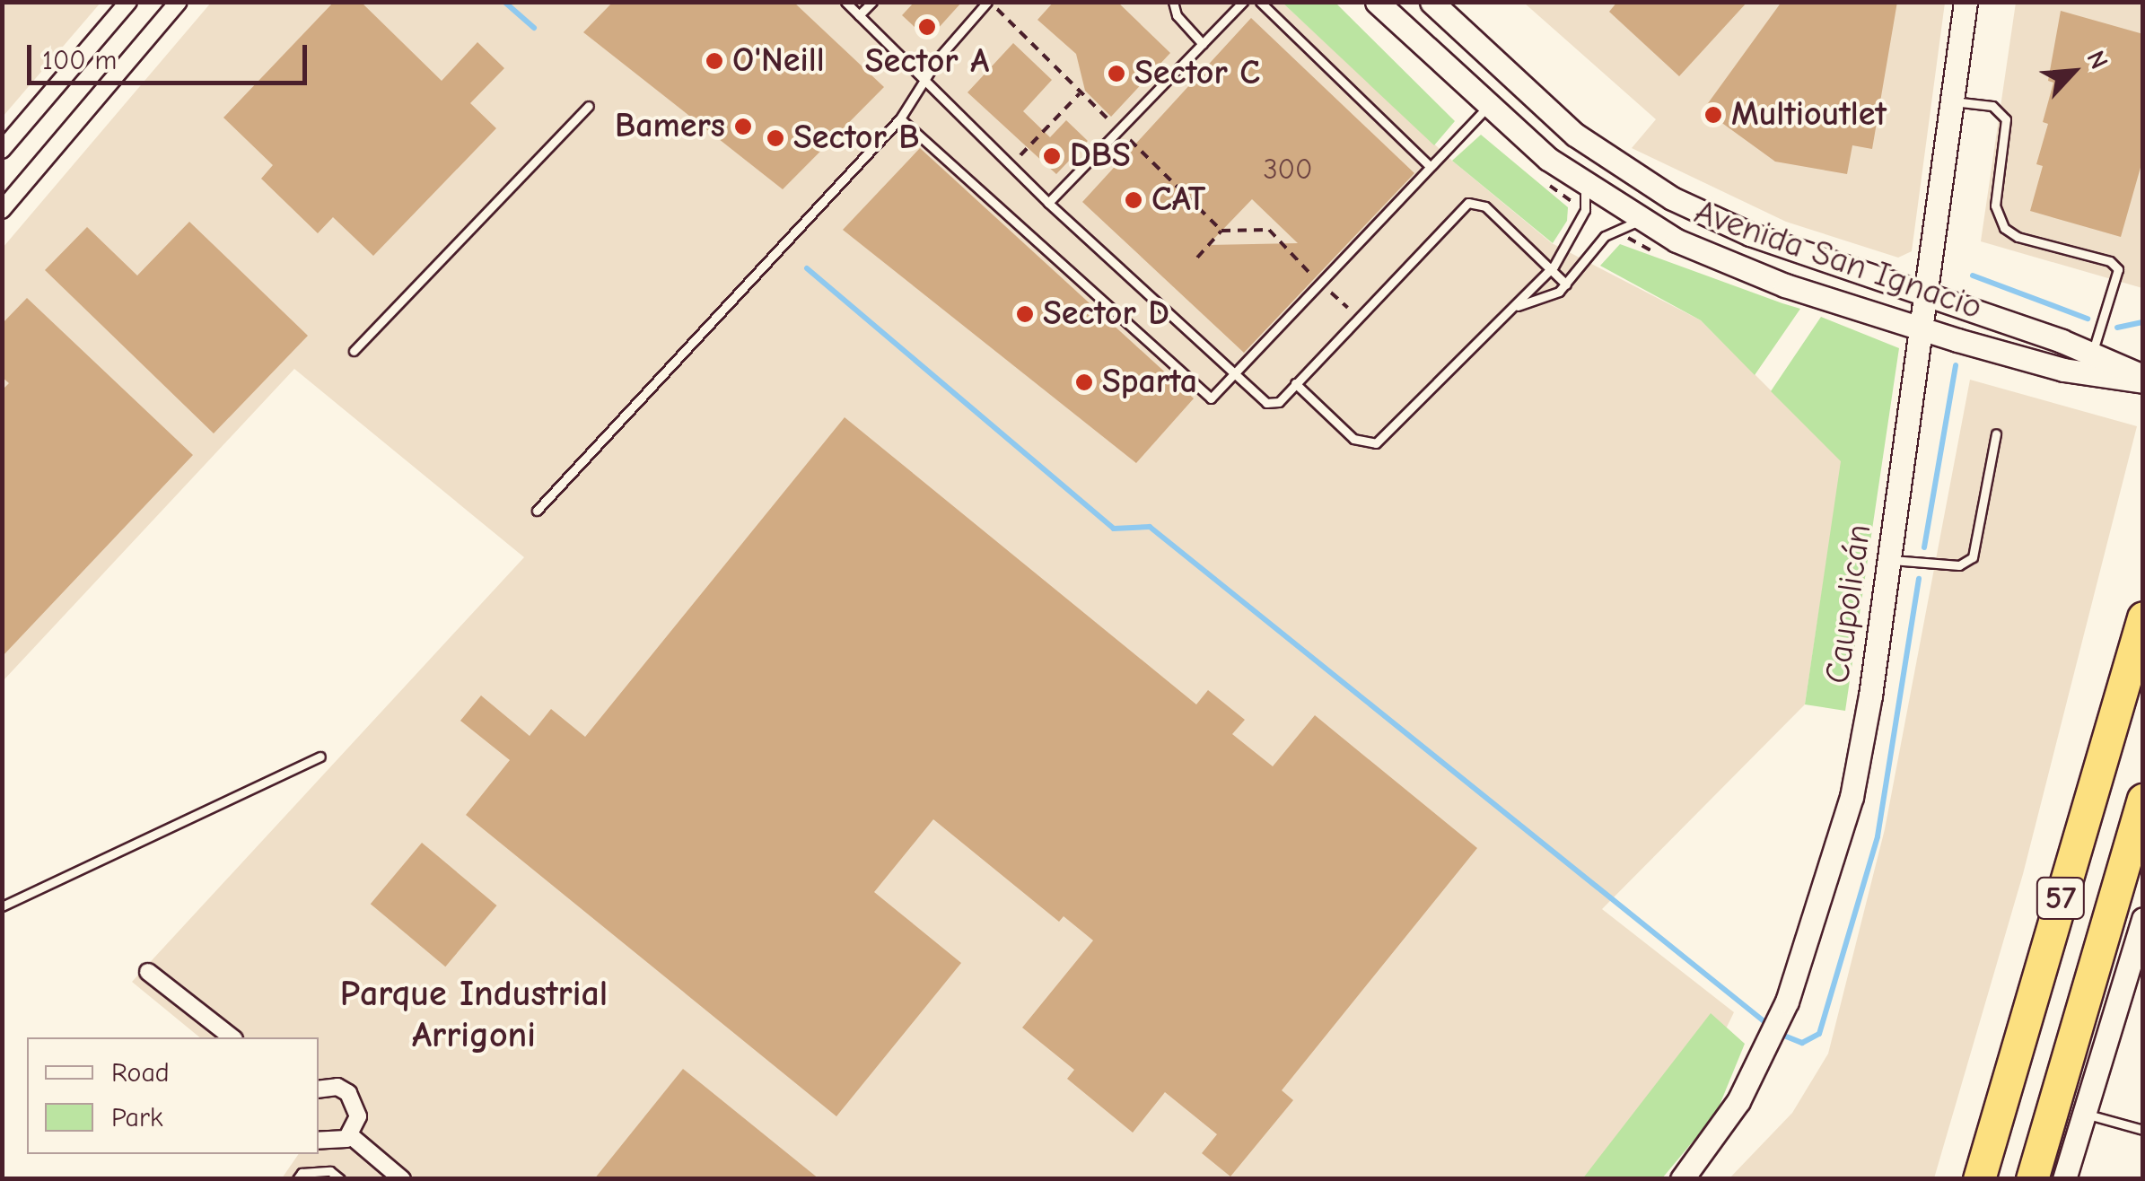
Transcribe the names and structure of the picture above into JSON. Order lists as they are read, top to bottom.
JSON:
{
  "streets": {
    "highway": ["57"],
    "main road": ["Avenida San Ignacio", "Caupolicán"]
  },
  "crossings": [
    ["Avenida San Ignacio", "Caupolicán"]
  ],
  "districts": ["Parque Industrial Arrigoni"],
  "places": [
    "Sector A",
    "O'Neill",
    "Sector C",
    "Multioutlet",
    "Bamers",
    "Sector B",
    "DBS",
    "CAT",
    "Sector D",
    "Sparta"
  ],
  "house_numbers": ["300"],
  "legend": ["Road", "Park"],
  "scale_bar": "100 m",
  "north": "top right"
}
